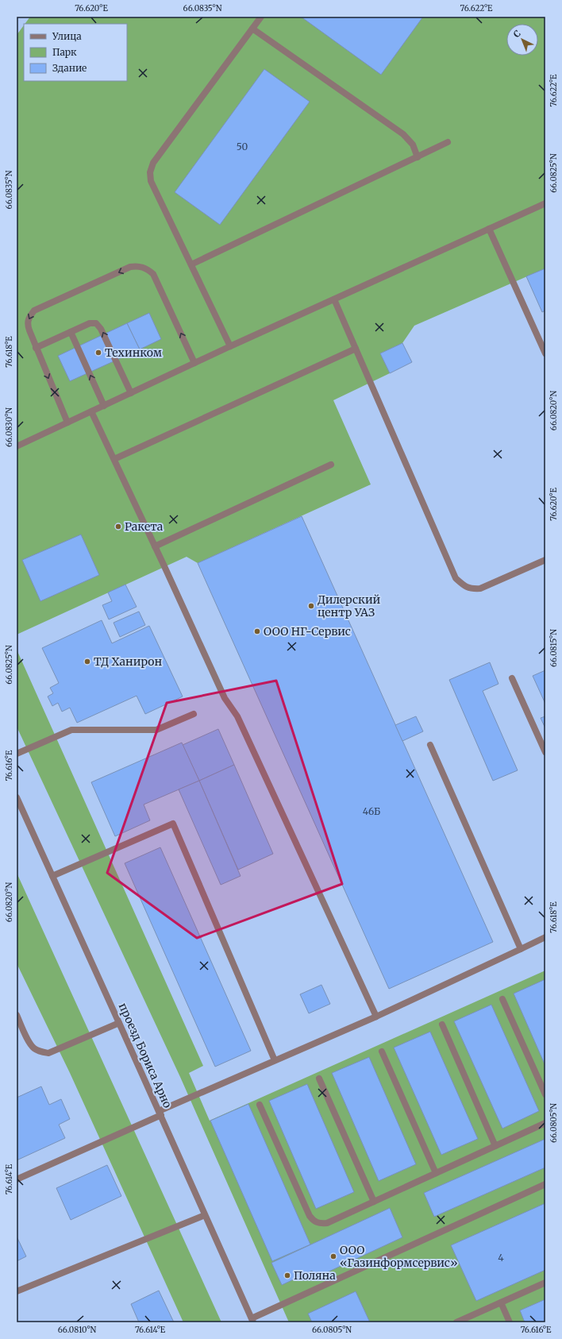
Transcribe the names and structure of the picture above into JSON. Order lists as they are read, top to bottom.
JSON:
{
  "streets": {
    "street": ["проезд Бориса Арно"]
  },
  "places": [
    "Техинком",
    "Ракета",
    "Дилерский центр УАЗ",
    "ООО НГ-Сервис",
    "ТД Ханирон",
    "ООО «Газинформсервис»",
    "Поляна"
  ],
  "house_numbers": ["50", "46Б", "4"],
  "legend": ["Улица", "Парк", "Здание"],
  "north": "top left",
  "coordinates": [
    "76.620°E",
    "66.0835°N",
    "76.622°E",
    "66.0825°N",
    "76.618°E",
    "66.0820°N",
    "66.0830°N",
    "66.0815°N",
    "76.616°E",
    "66.0805°N",
    "76.614°E",
    "66.0810°N"
  ]
}
